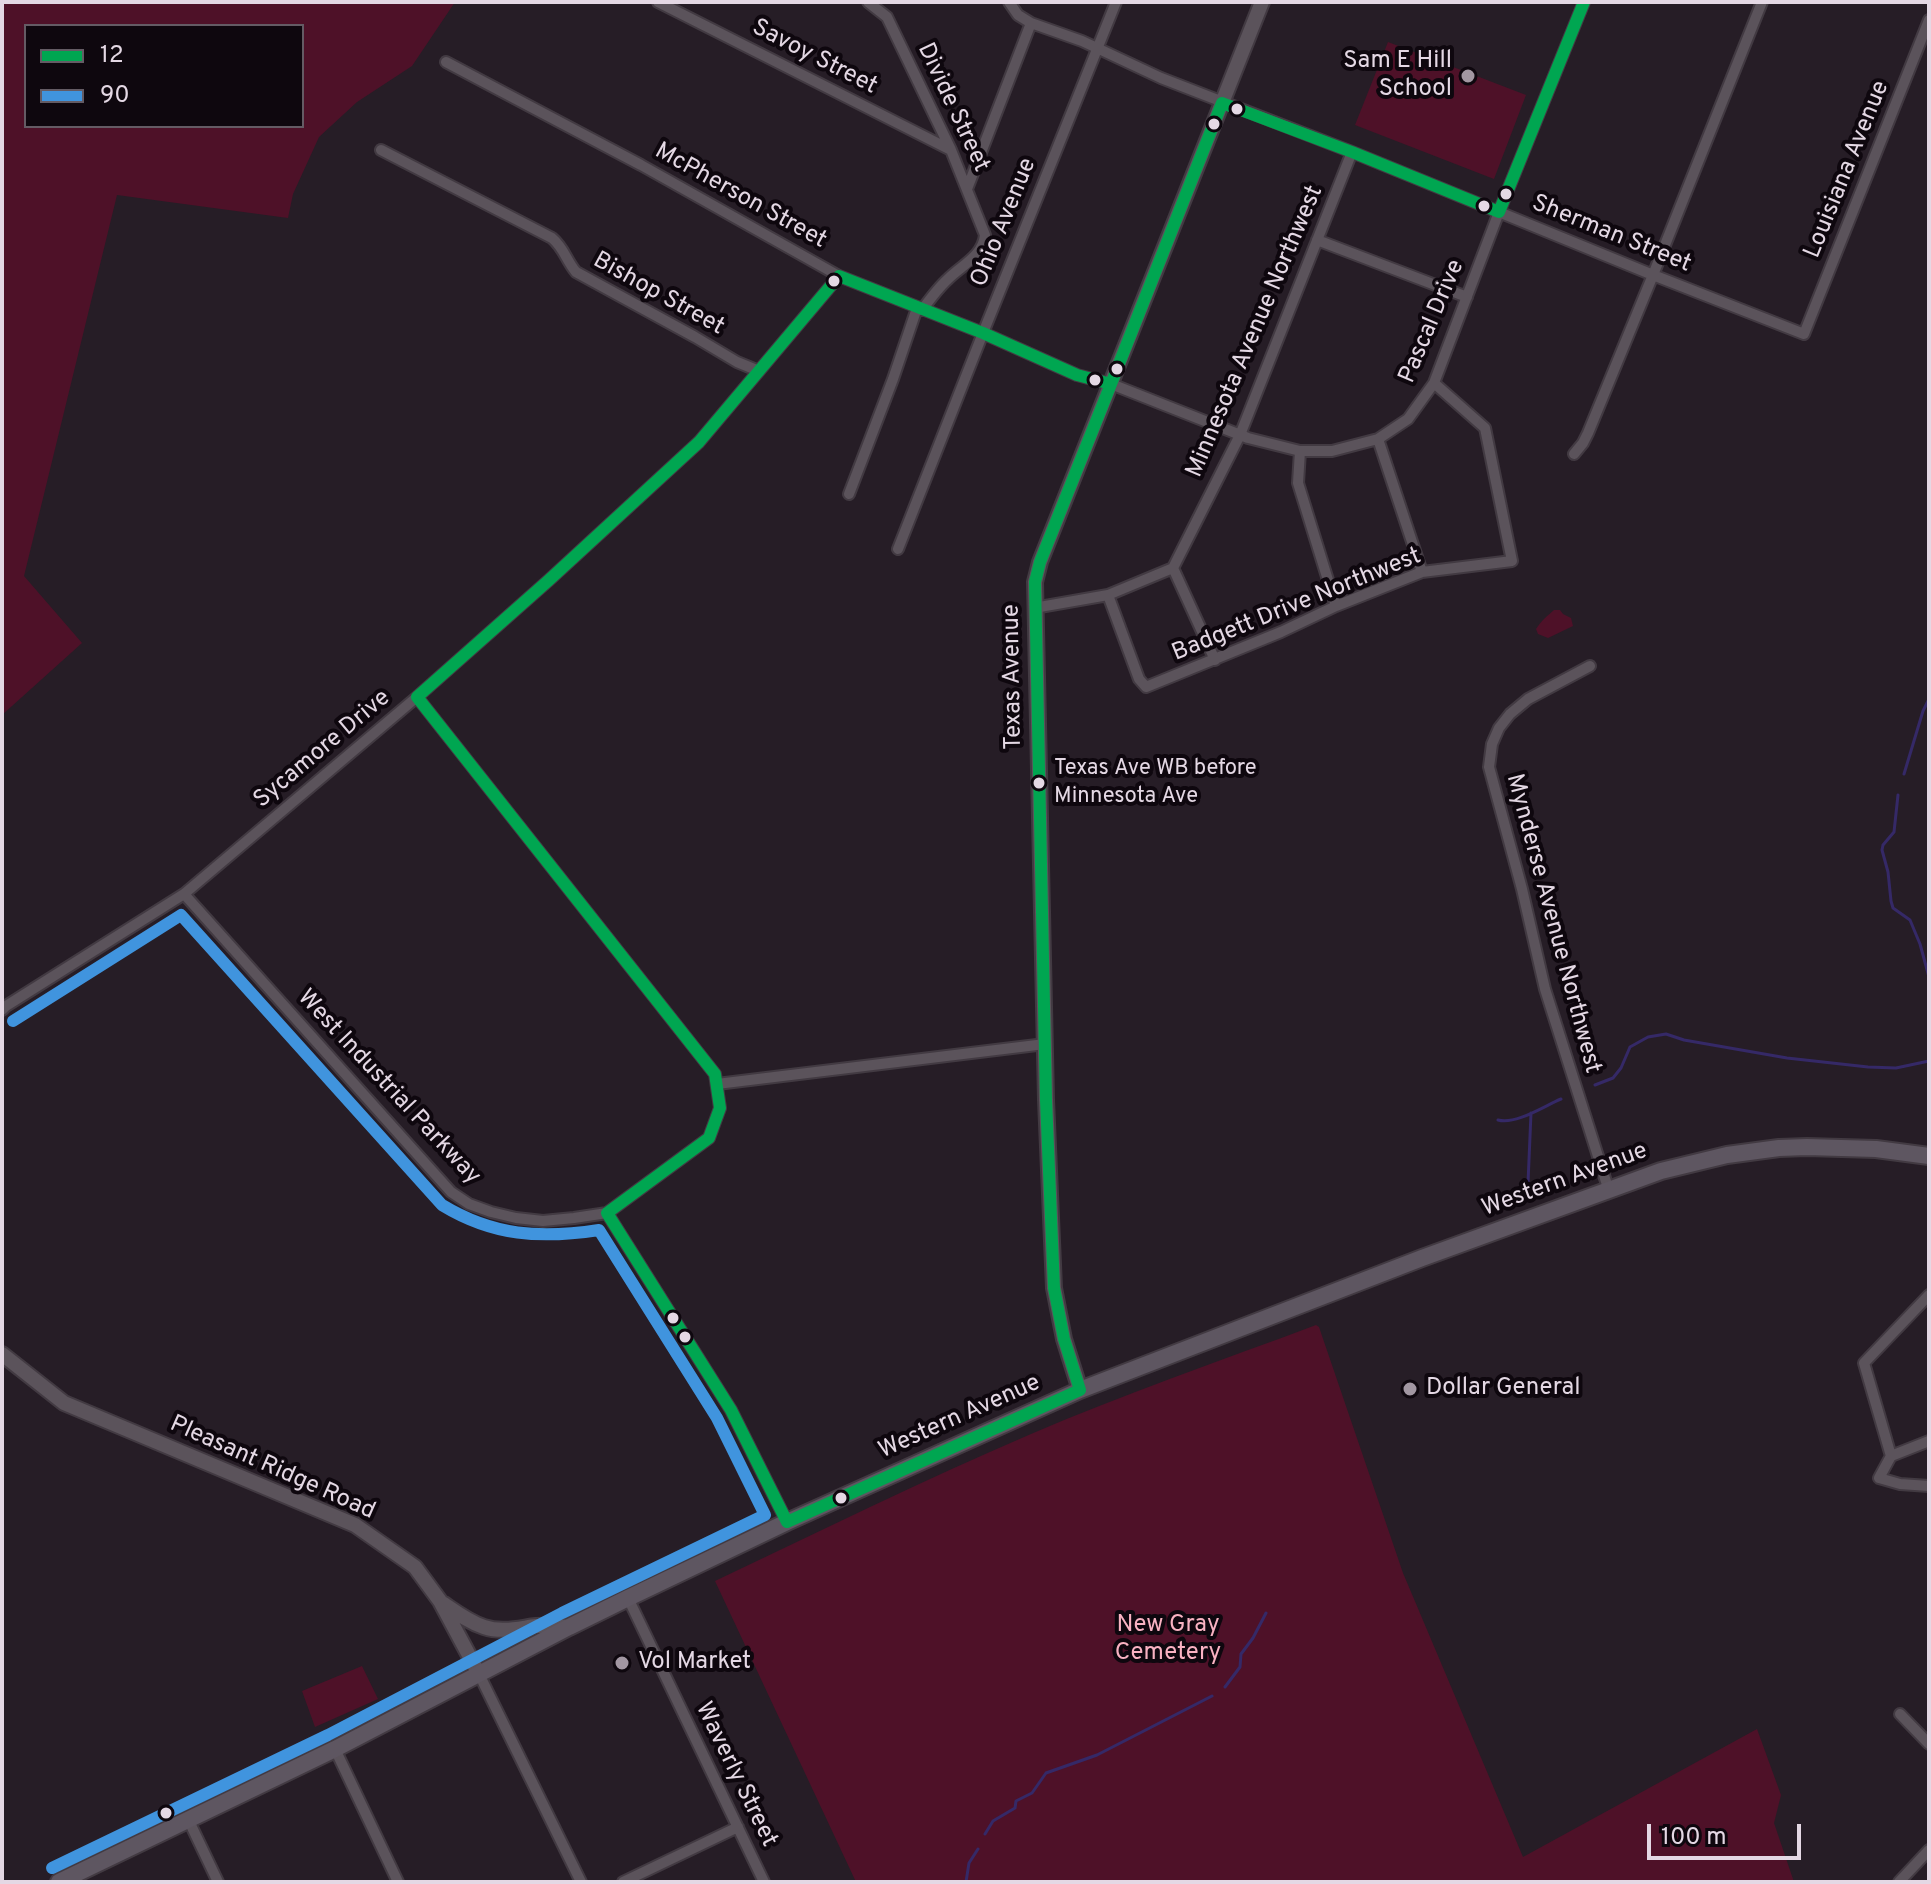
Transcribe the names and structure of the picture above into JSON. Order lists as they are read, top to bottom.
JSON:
{
  "streets": {
    "main road": ["Western Avenue"],
    "street": [
      "Savoy Street",
      "Divide Street",
      "Louisiana Avenue",
      "McPherson Street",
      "Ohio Avenue",
      "Sherman Street",
      "Bishop Street",
      "Pascal Drive",
      "Minnesota Avenue Northwest",
      "Badgett Drive Northwest",
      "Texas Avenue",
      "Sycamore Drive",
      "Mynderse Avenue Northwest",
      "West Industrial Parkway",
      "Pleasant Ridge Road",
      "Waverly Street"
    ]
  },
  "crossings": [
    ["Savoy Street", "Divide Street"],
    ["Divide Street", "McPherson Street"],
    ["Louisiana Avenue", "Sherman Street"],
    ["McPherson Street", "Ohio Avenue"],
    ["McPherson Street", "Pascal Drive"],
    ["McPherson Street", "Texas Avenue"],
    ["McPherson Street", "Sycamore Drive"],
    ["Ohio Avenue", "Sherman Street"],
    ["Sherman Street", "Pascal Drive"],
    ["Sherman Street", "Minnesota Avenue Northwest"],
    ["Sherman Street", "Texas Avenue"],
    ["Bishop Street", "Sycamore Drive"],
    ["Pascal Drive", "Minnesota Avenue Northwest"],
    ["Pascal Drive", "Badgett Drive Northwest"],
    ["Pascal Drive", "Texas Avenue"],
    ["Texas Avenue", "Western Avenue"],
    ["Sycamore Drive", "West Industrial Parkway"],
    ["Mynderse Avenue Northwest", "Western Avenue"],
    ["Western Avenue", "Pleasant Ridge Road"],
    ["Western Avenue", "Waverly Street"]
  ],
  "parks": ["New Gray Cemetery"],
  "places": [
    "Sam E Hill School",
    "Texas Ave WB before Minnesota Ave",
    "Dollar General",
    "Vol Market"
  ],
  "lines": ["transit line 12", "transit line 90"],
  "legend": ["12", "90"],
  "scale_bar": "100 m"
}
